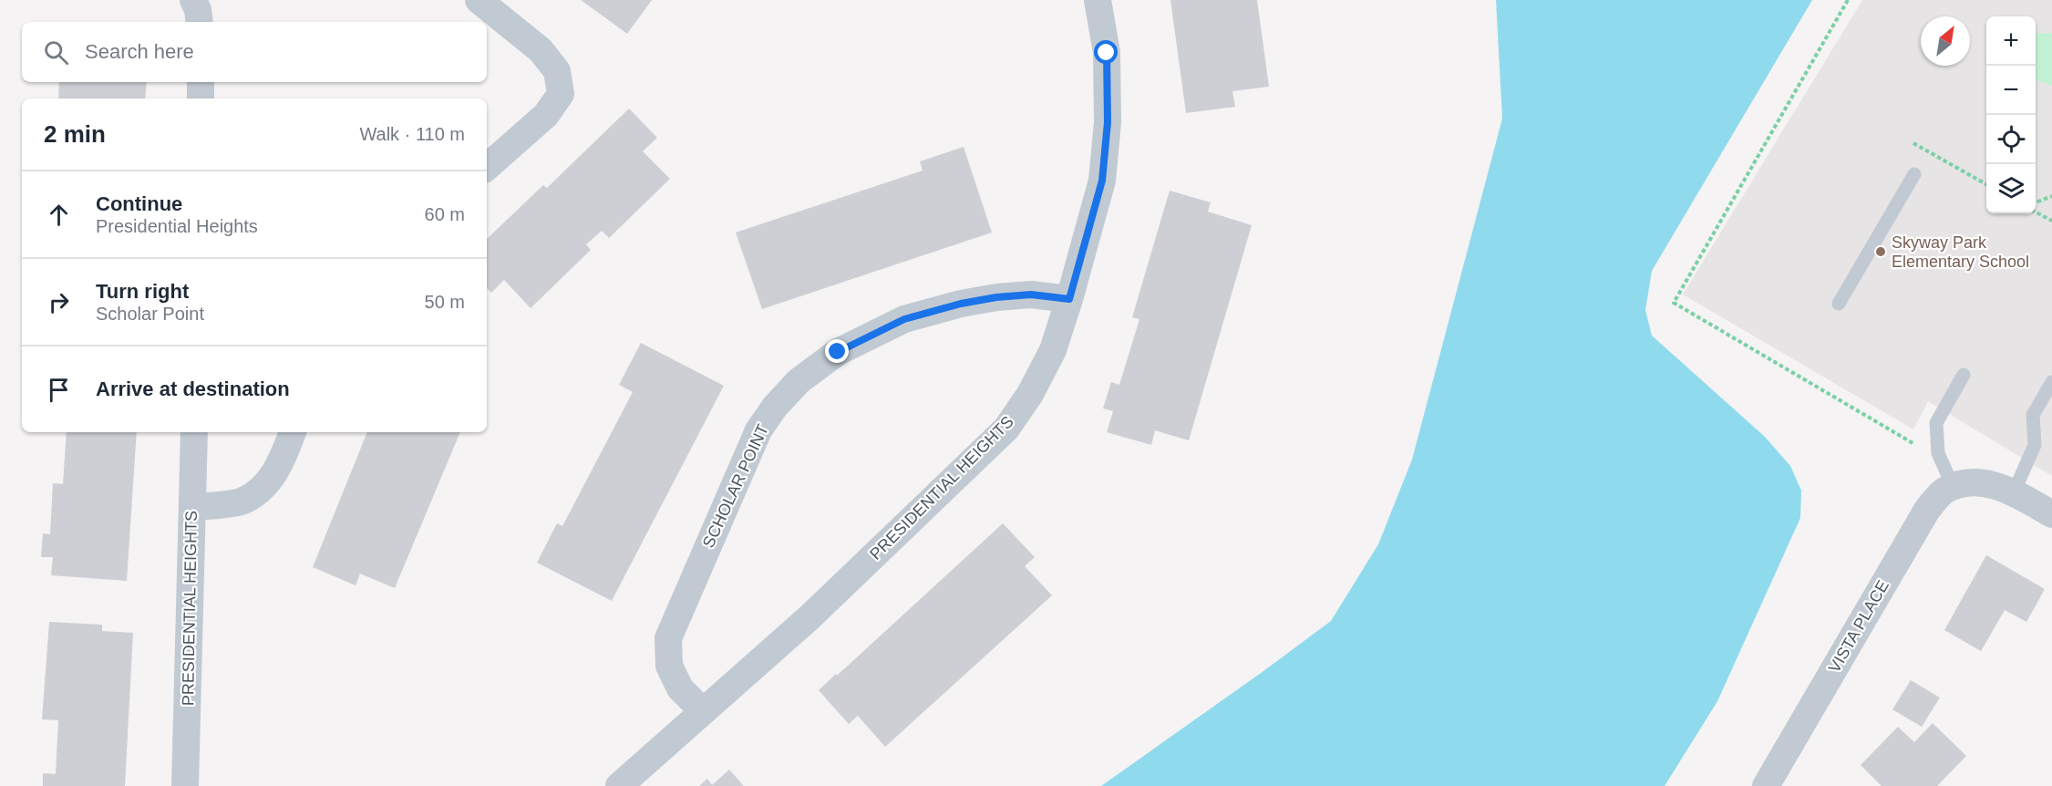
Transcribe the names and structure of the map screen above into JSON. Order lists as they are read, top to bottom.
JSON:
{
  "streets": {
    "street": ["SCHOLAR POINT", "PRESIDENTIAL HEIGHTS", "VISTA PLACE"]
  },
  "crossings": [
    ["SCHOLAR POINT", "PRESIDENTIAL HEIGHTS"]
  ],
  "places": ["Skyway Park Elementary School"],
  "north": "top right",
  "page": {
    "map_buttons": ["+", "−"],
    "search": "Search here",
    "heading": ["2 min", "Walk · 110 m"],
    "list": [
      ["Continue", "Presidential Heights", "60 m"],
      ["Turn right", "Scholar Point", "50 m"],
      "Arrive at destination"
    ]
  }
}
